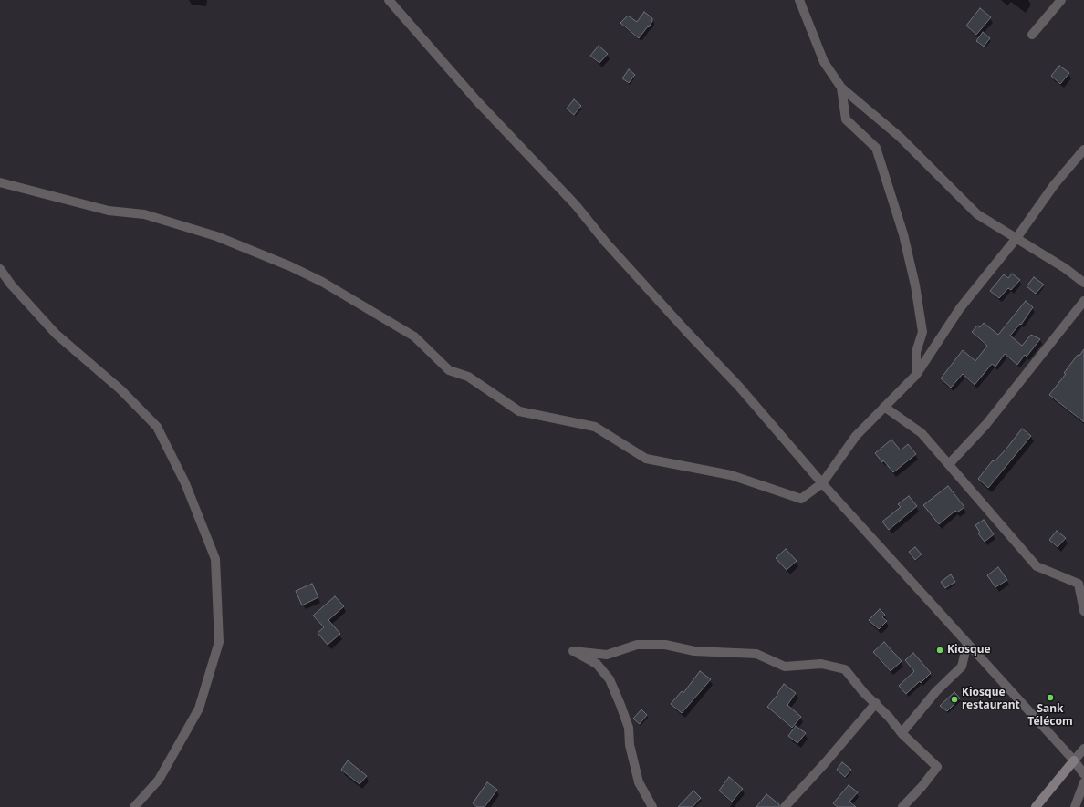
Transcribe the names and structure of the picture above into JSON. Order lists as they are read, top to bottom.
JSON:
{
  "places": ["Kiosque", "Sank Télécom", "Kiosque restaurant"]
}
